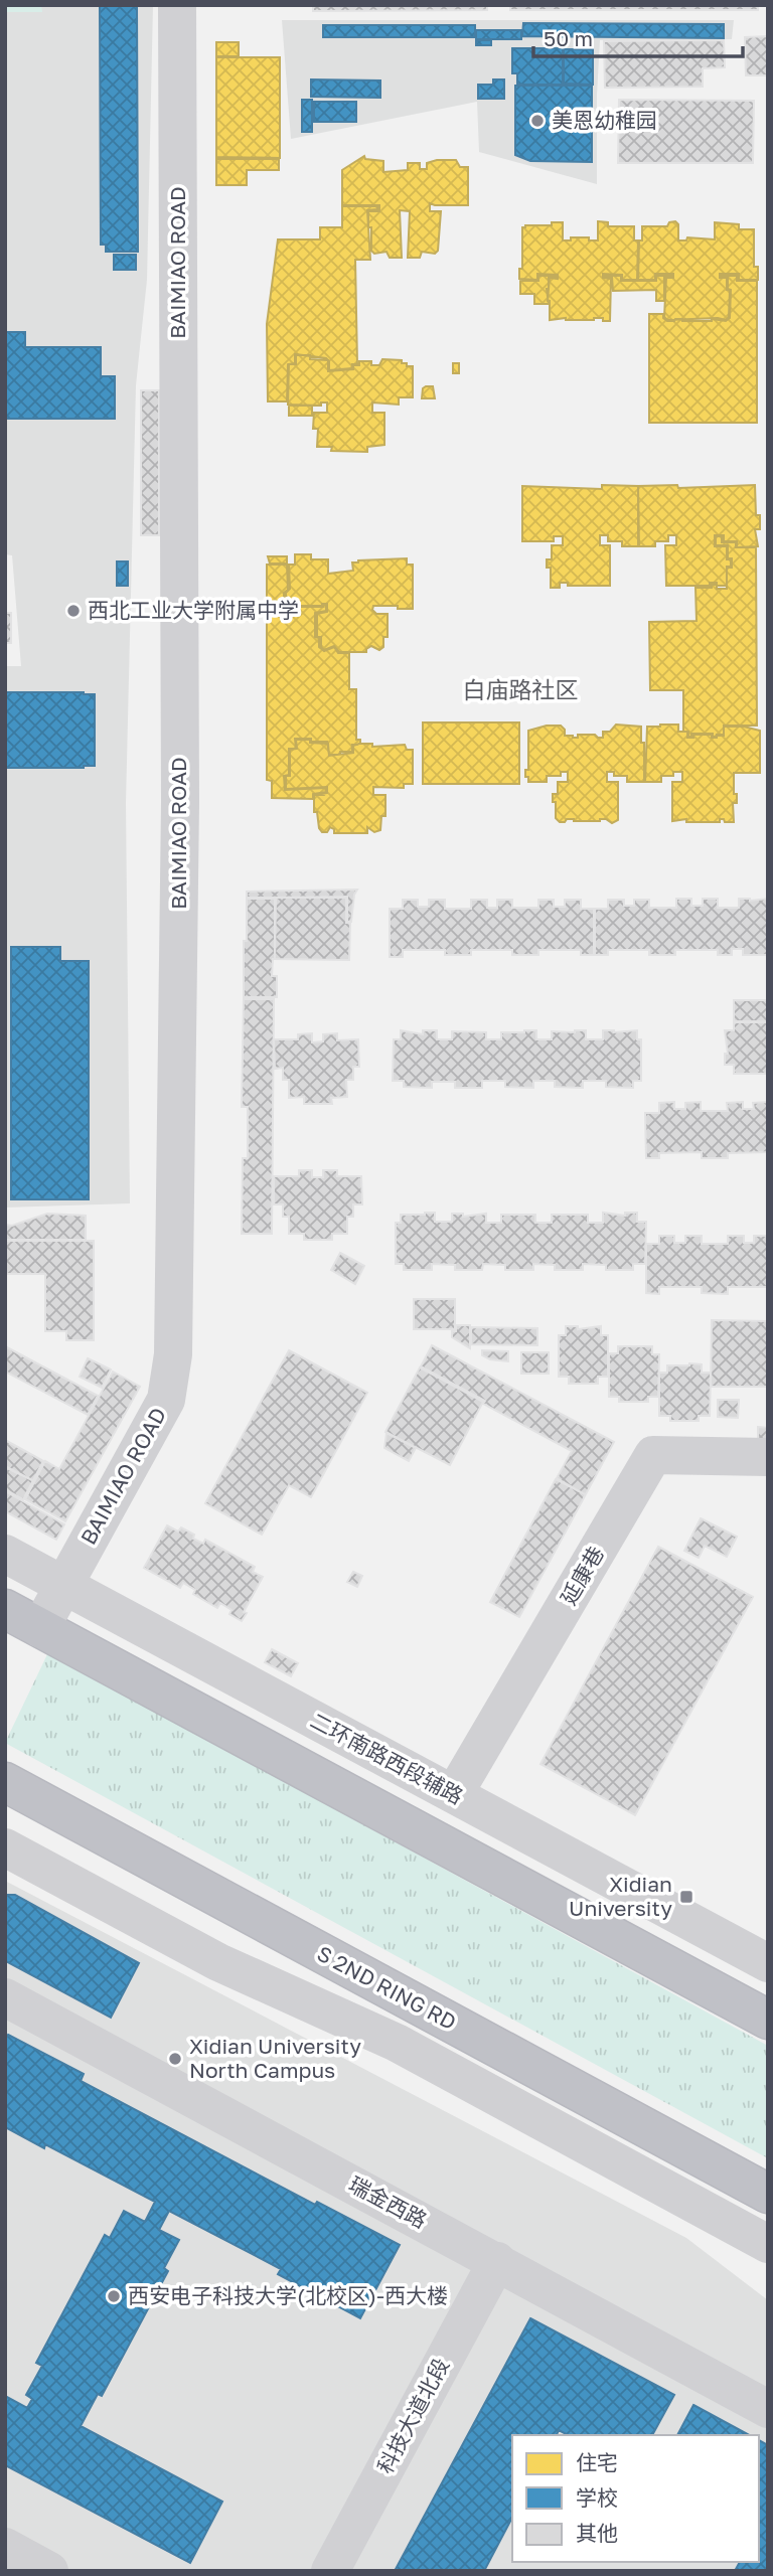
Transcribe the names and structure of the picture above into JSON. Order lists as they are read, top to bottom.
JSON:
{
  "streets": {
    "highway": ["S 2ND RING RD"],
    "street": [
      "BAIMIAO ROAD",
      "延康巷",
      "二环南路西段辅路",
      "瑞金西路",
      "科技大道北段"
    ]
  },
  "crossings": [
    ["BAIMIAO ROAD", "二环南路西段辅路"],
    ["延康巷", "二环南路西段辅路"],
    ["瑞金西路", "科技大道北段"]
  ],
  "districts": ["白庙路社区"],
  "places": {
    "other": [
      "美恩幼稚园",
      "西北工业大学附属中学",
      "Xidian University North Campus",
      "西安电子科技大学(北校区)-西大楼"
    ],
    "transit": ["Xidian University"]
  },
  "legend": ["住宅", "学校", "其他"],
  "scale_bar": "50 m"
}
